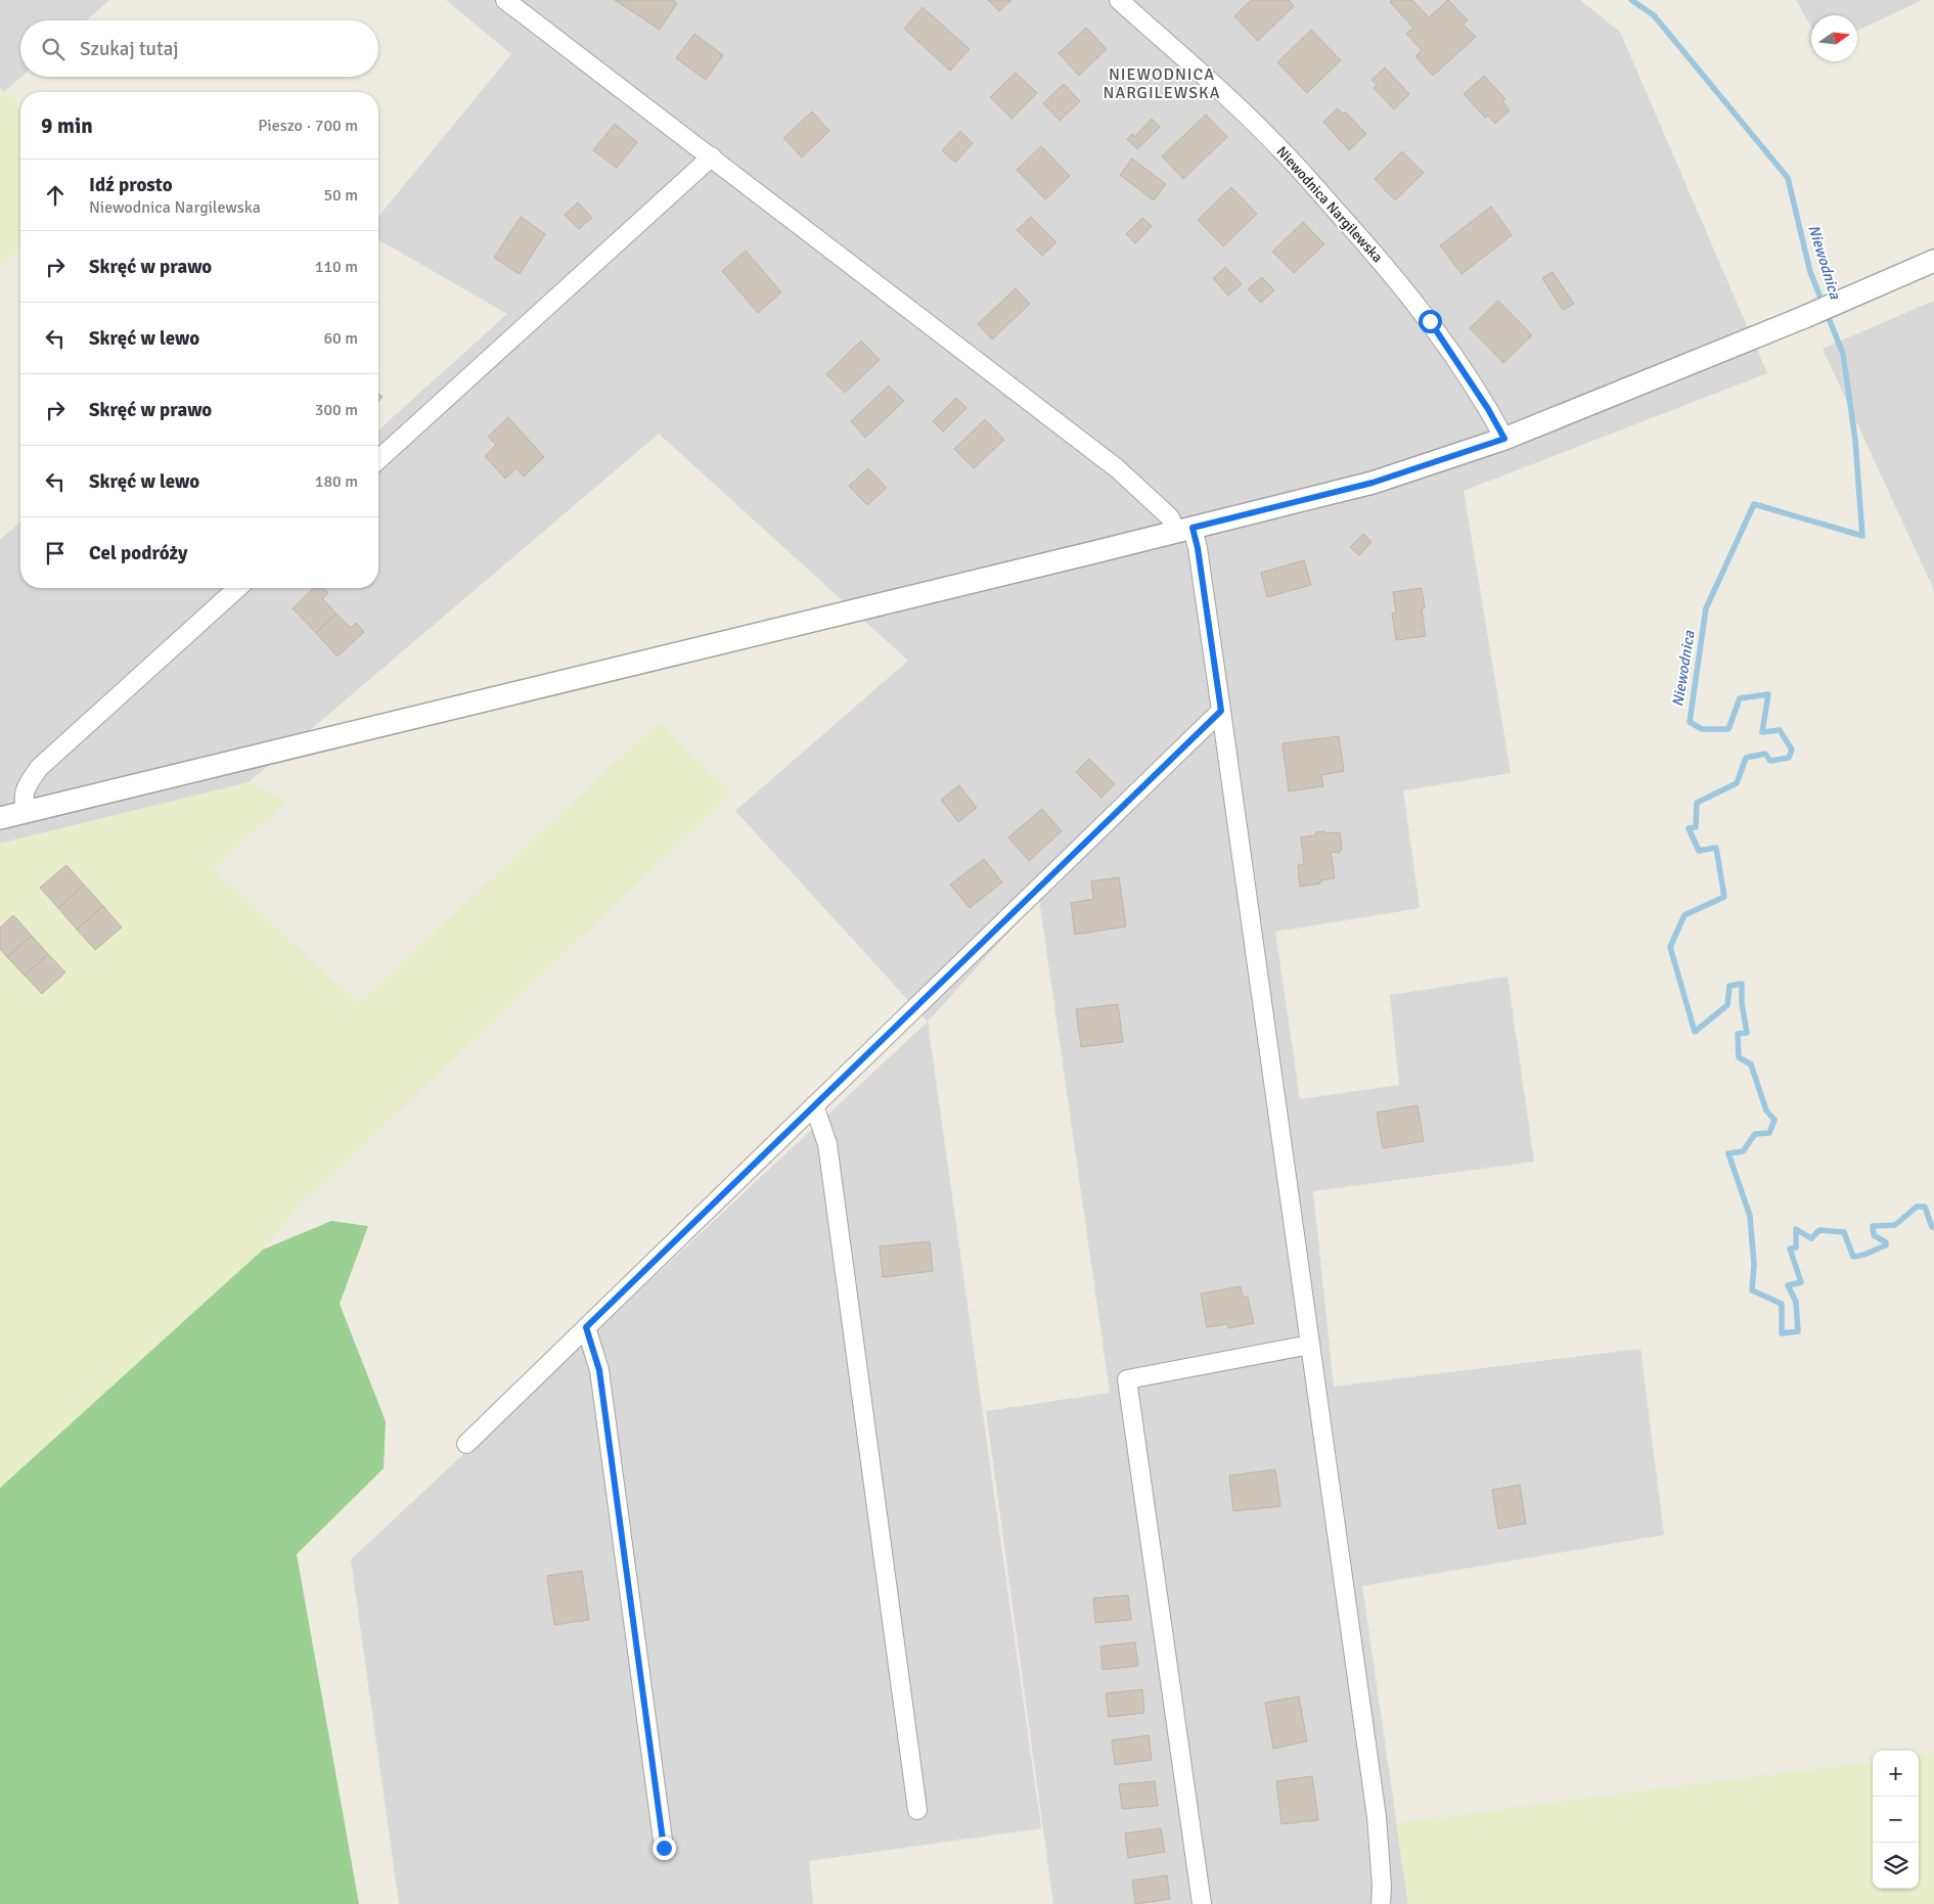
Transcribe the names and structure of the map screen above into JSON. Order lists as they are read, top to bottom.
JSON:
{
  "streets": {
    "street": ["Niewodnica Nargilewska"]
  },
  "districts": ["NIEWODNICA NARGILEWSKA"],
  "water": ["Niewodnica"],
  "north": "right",
  "page": {
    "search": "Szukaj tutaj",
    "heading": ["9 min", "Pieszo · 700 m"],
    "list": [
      ["Idź prosto", "Niewodnica Nargilewska", "50 m"],
      ["Skręć w prawo", "110 m"],
      ["Skręć w lewo", "60 m"],
      ["Skręć w prawo", "300 m"],
      ["Skręć w lewo", "180 m"],
      "Cel podróży"
    ],
    "map_buttons": ["+", "−"]
  }
}
